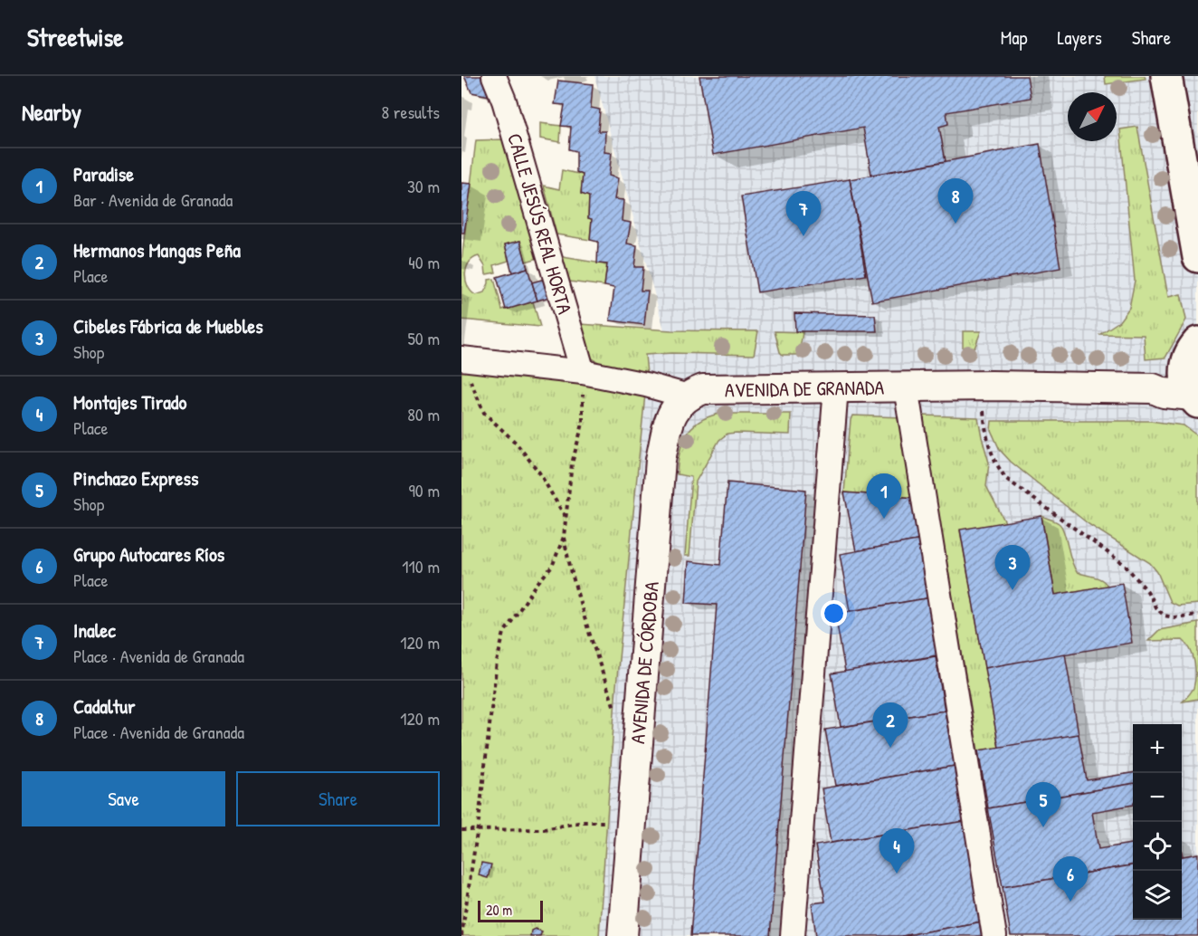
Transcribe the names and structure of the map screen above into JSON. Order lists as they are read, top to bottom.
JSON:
{
  "streets": {
    "street": ["CALLE JESÚS REAL HORTA", "AVENIDA DE GRANADA", "AVENIDA DE CÓRDOBA"]
  },
  "crossings": [
    ["AVENIDA DE GRANADA", "AVENIDA DE CÓRDOBA"]
  ],
  "scale_bar": "20 m",
  "north": "top right",
  "page": {
    "header": "Streetwise",
    "nav": ["Map", "Layers", "Share"],
    "heading": ["Nearby", "8 results"],
    "list": [
      {
        "mark": "1",
        "name": "Paradise",
        "note": "Bar · Avenida de Granada",
        "value": "30 m"
      },
      {
        "mark": "2",
        "name": "Hermanos Mangas Peña",
        "note": "Place",
        "value": "40 m"
      },
      {
        "mark": "3",
        "name": "Cibeles Fábrica de Muebles",
        "note": "Shop",
        "value": "50 m"
      },
      {
        "mark": "4",
        "name": "Montajes Tirado",
        "note": "Place",
        "value": "80 m"
      },
      {
        "mark": "5",
        "name": "Pinchazo Express",
        "note": "Shop",
        "value": "90 m"
      },
      {
        "mark": "6",
        "name": "Grupo Autocares Ríos",
        "note": "Place",
        "value": "110 m"
      },
      {
        "mark": "7",
        "name": "Inalec",
        "note": "Place · Avenida de Granada",
        "value": "120 m"
      },
      {
        "mark": "8",
        "name": "Cadaltur",
        "note": "Place · Avenida de Granada",
        "value": "120 m"
      }
    ],
    "pins": [
      "8",
      "7",
      "1",
      "3",
      "2",
      "5",
      "4",
      "6"
    ],
    "map_buttons": ["+", "−"],
    "buttons": ["Save", "Share"],
    "scale": "20 m"
  }
}
